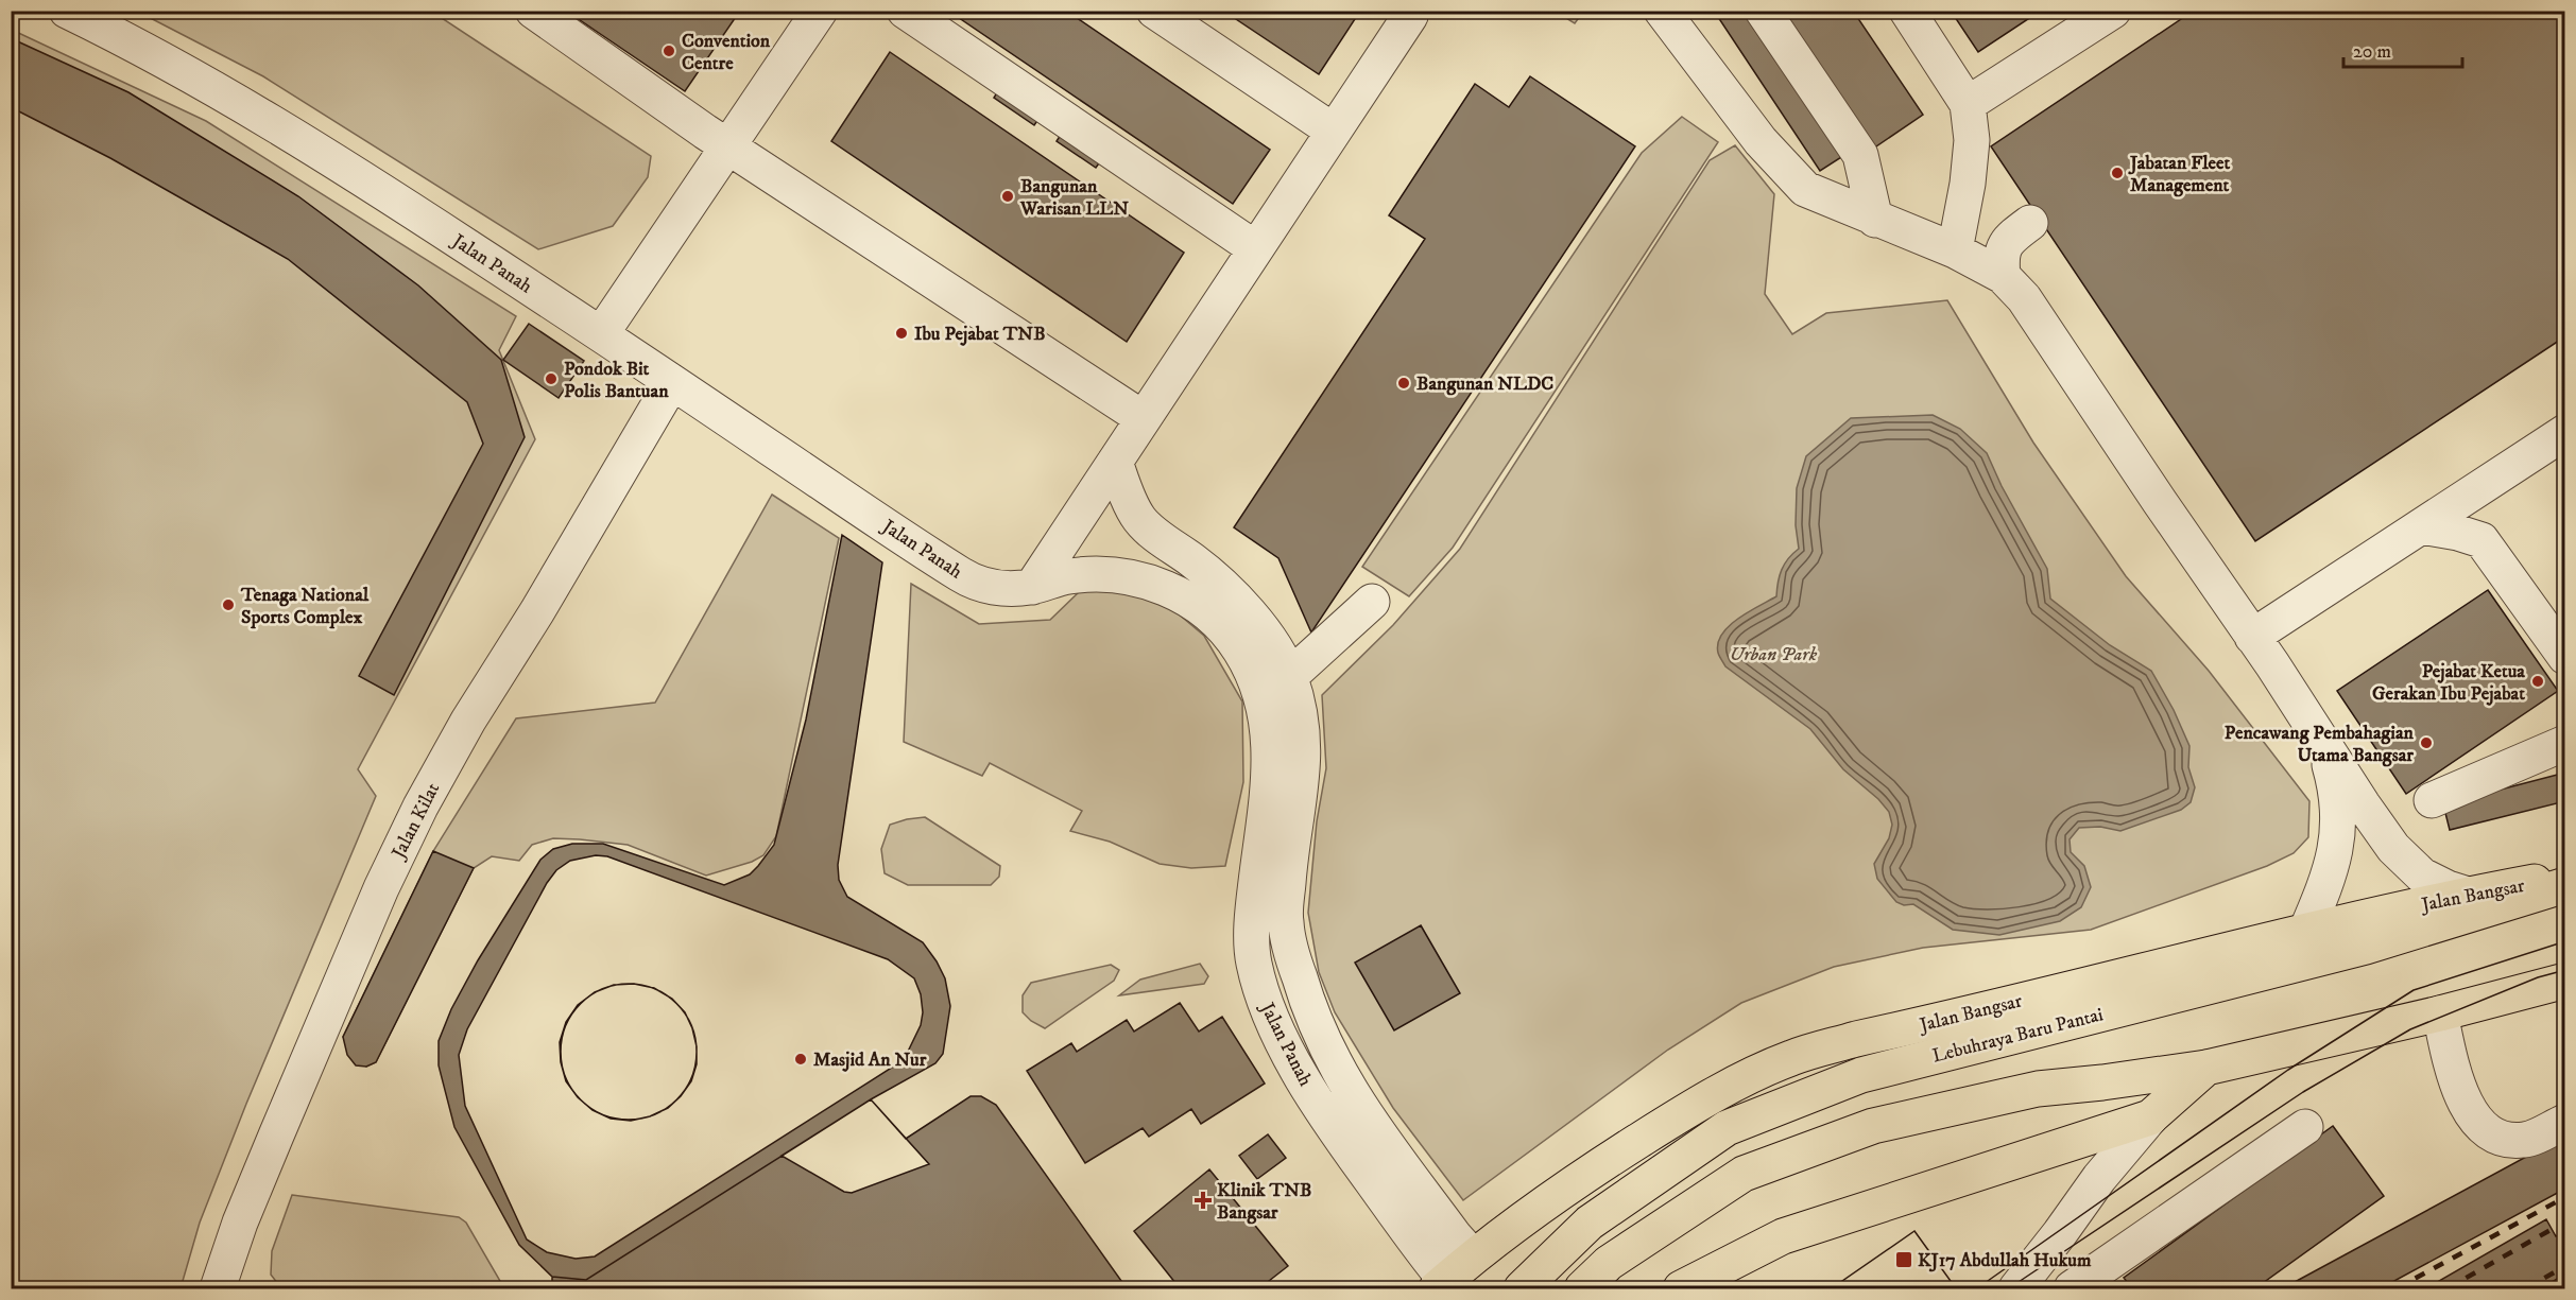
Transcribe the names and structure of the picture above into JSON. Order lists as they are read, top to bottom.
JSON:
{
  "streets": {
    "main road": ["Jalan Bangsar", "Lebuhraya Baru Pantai"],
    "street": ["Jalan Panah", "Jalan Kilat"]
  },
  "crossings": [
    ["Jalan Panah", "Jalan Kilat"],
    ["Jalan Panah", "Jalan Bangsar"]
  ],
  "parks": ["Urban Park"],
  "places": {
    "other": [
      "Convention Centre",
      "Jabatan Fleet Management",
      "Bangunan Warisan LLN",
      "Ibu Pejabat TNB",
      "Pondok Bit Polis Bantuan",
      "Bangunan NLDC",
      "Tenaga National Sports Complex",
      "Pejabat Ketua Gerakan Ibu Pejabat",
      "Pencawang Pembahagian Utama Bangsar",
      "Masjid An Nur"
    ],
    "health": ["Klinik TNB Bangsar"],
    "transit": ["KJ17 Abdullah Hukum"]
  },
  "scale_bar": "20 m"
}
